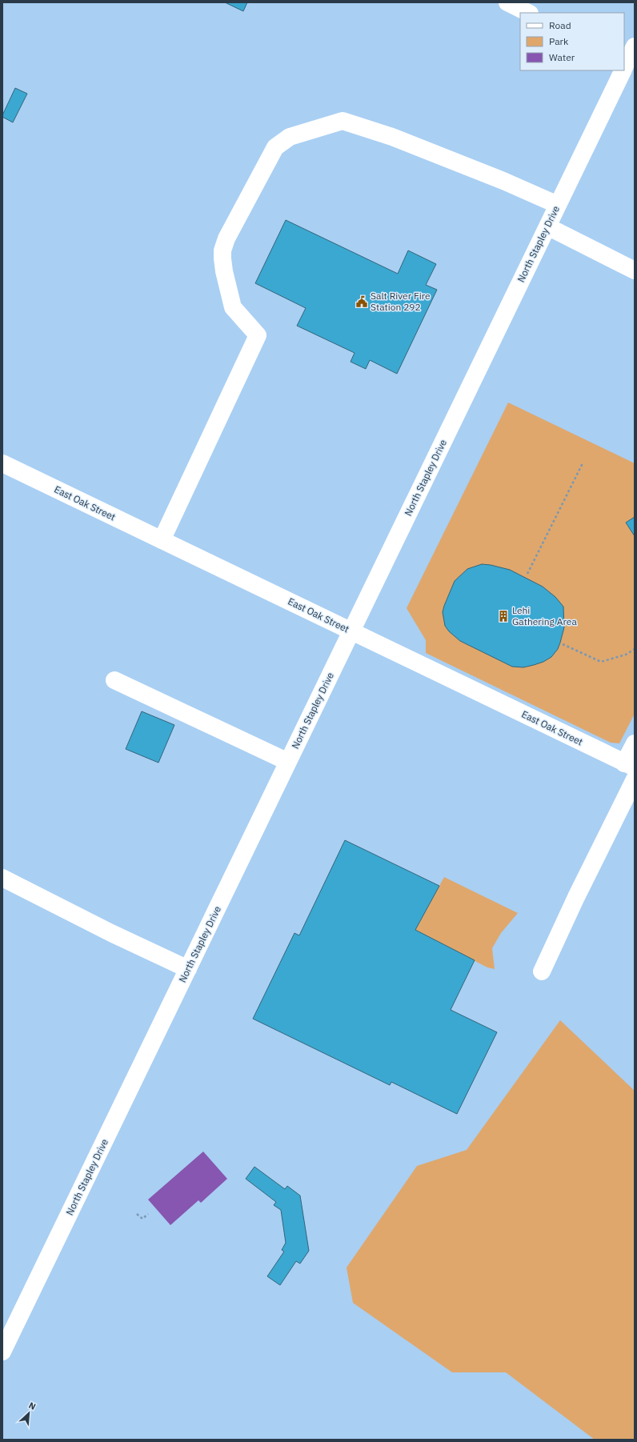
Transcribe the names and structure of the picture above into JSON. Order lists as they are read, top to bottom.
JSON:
{
  "streets": {
    "street": ["North Stapley Drive", "East Oak Street"]
  },
  "crossings": [
    ["North Stapley Drive", "East Oak Street"]
  ],
  "places": {
    "public building": ["Salt River Fire Station 292"],
    "building": ["Lehi Gathering Area"]
  },
  "legend": ["Road", "Park", "Water"],
  "north": "top right"
}
